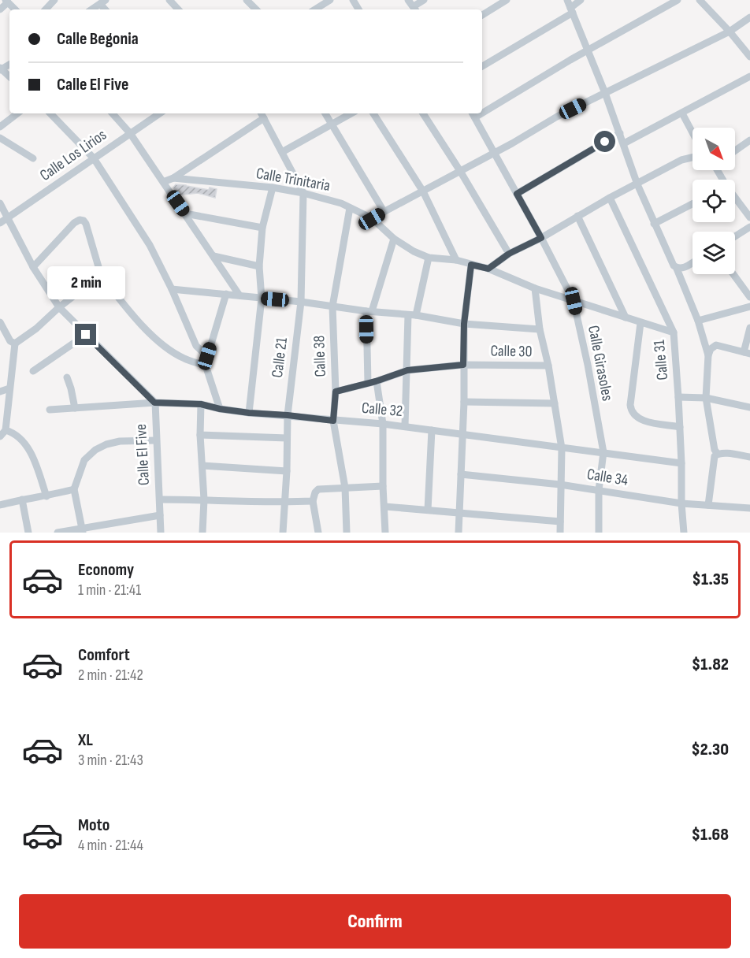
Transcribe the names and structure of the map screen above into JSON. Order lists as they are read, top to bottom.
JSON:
{
  "streets": {
    "street": [
      "Calle Los Lirios",
      "Calle Trinitaria",
      "Calle 30",
      "Calle 38",
      "Calle 21",
      "Calle 31",
      "Calle Girasoles",
      "Calle 32",
      "Calle El Five",
      "Calle 34"
    ]
  },
  "crossings": [
    ["Calle Los Lirios", "Calle El Five"],
    ["Calle Trinitaria", "Calle 38"],
    ["Calle Trinitaria", "Calle 21"],
    ["Calle Trinitaria", "Calle 31"],
    ["Calle Trinitaria", "Calle Girasoles"],
    ["Calle 30", "Calle 38"],
    ["Calle 38", "Calle 32"],
    ["Calle 21", "Calle 32"],
    ["Calle 31", "Calle 32"],
    ["Calle 31", "Calle 34"],
    ["Calle Girasoles", "Calle 32"],
    ["Calle Girasoles", "Calle 34"],
    ["Calle 32", "Calle El Five"]
  ],
  "north": "bottom right",
  "page": {
    "banner": ["Calle Begonia", "Calle El Five"],
    "bubble": "2 min",
    "list": [
      {
        "name": "Economy",
        "note": "1 min · 21:41",
        "value": "$1.35"
      },
      {
        "name": "Comfort",
        "note": "2 min · 21:42",
        "value": "$1.82"
      },
      {
        "name": "XL",
        "note": "3 min · 21:43",
        "value": "$2.30"
      },
      {
        "name": "Moto",
        "note": "4 min · 21:44",
        "value": "$1.68"
      }
    ],
    "buttons": "Confirm"
  }
}
